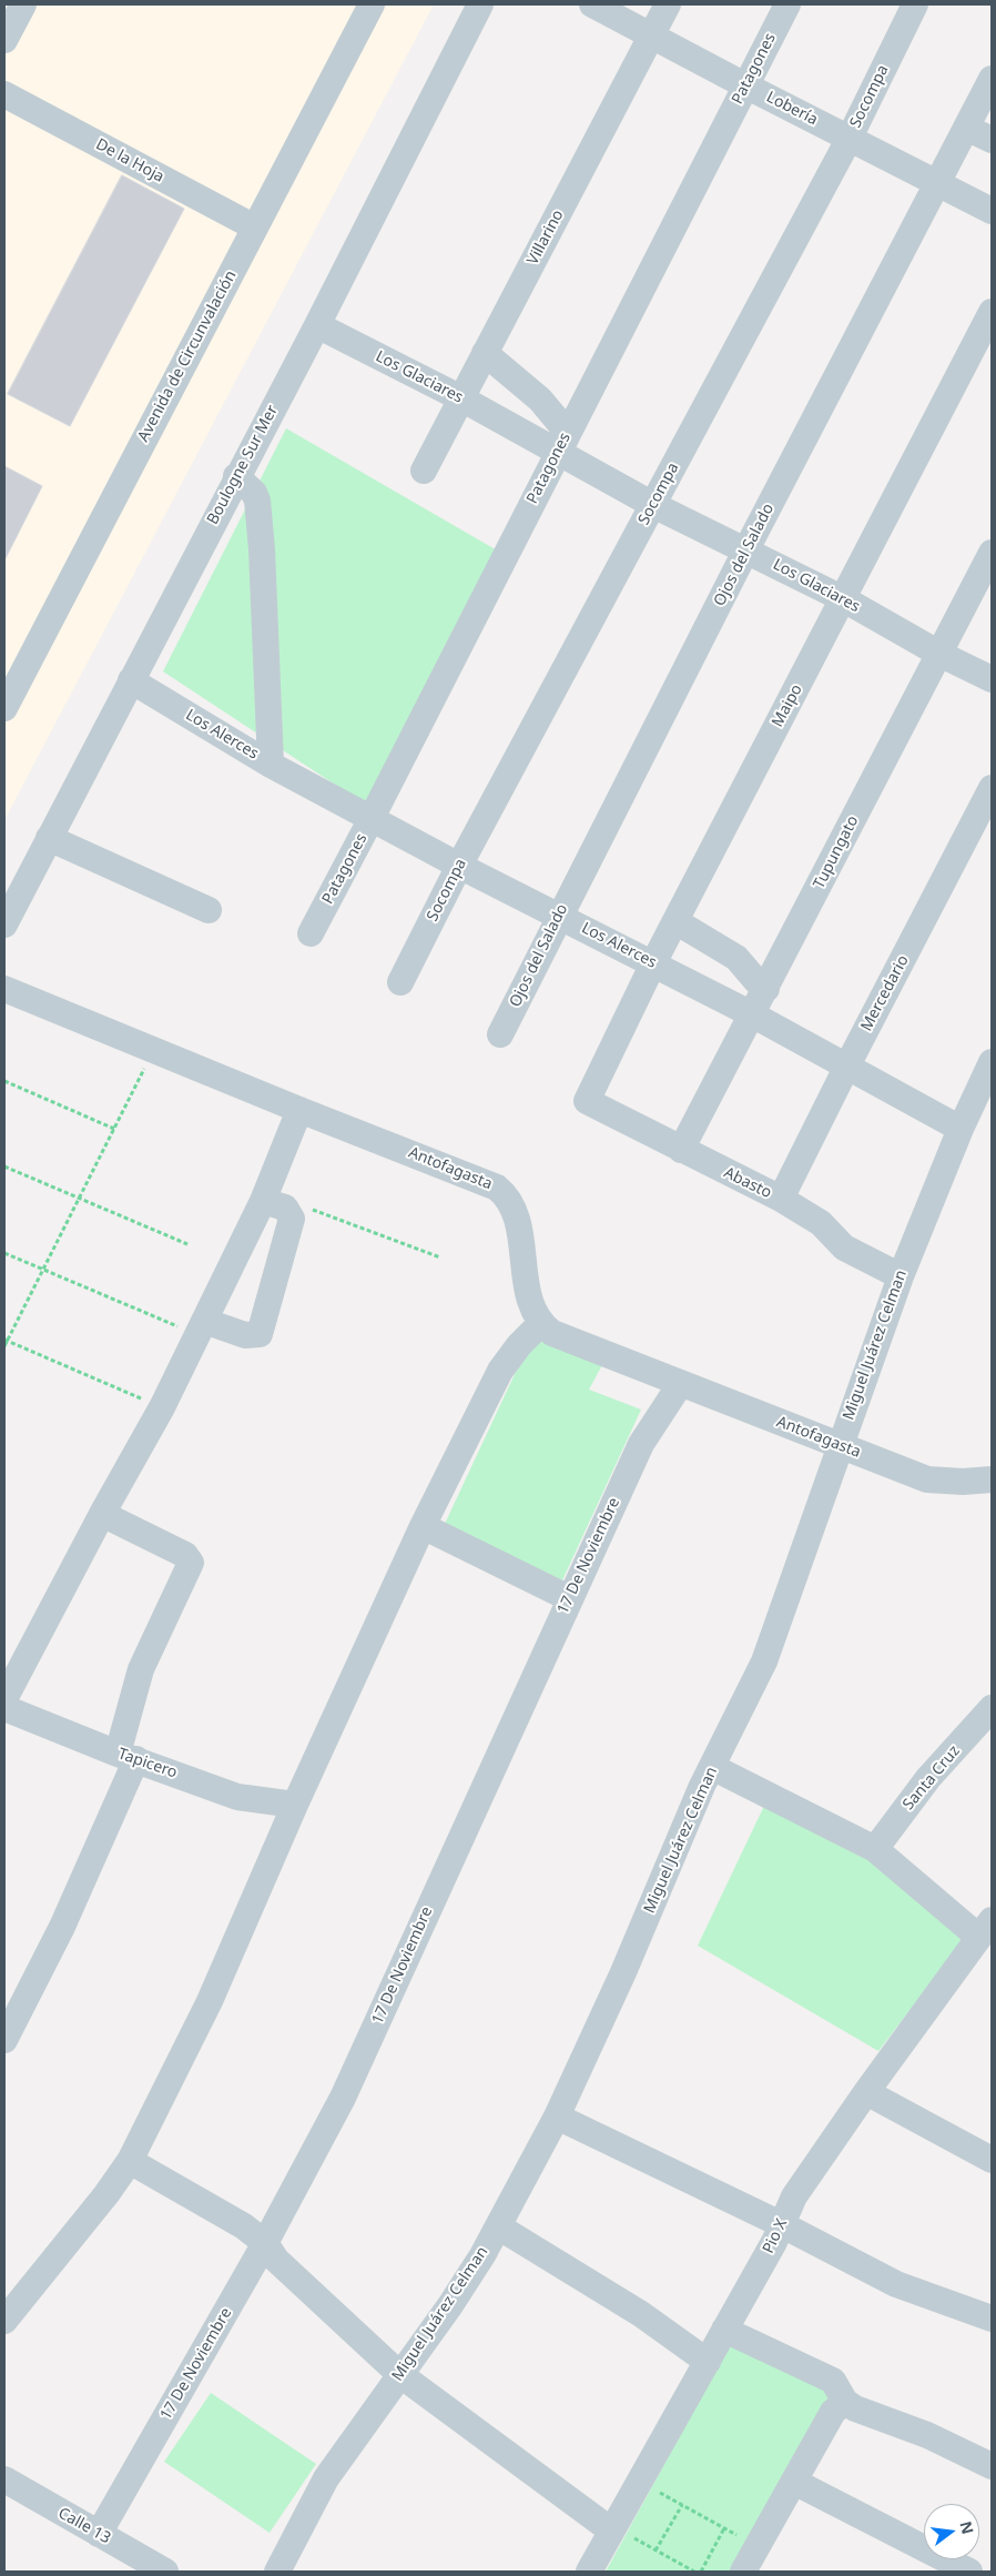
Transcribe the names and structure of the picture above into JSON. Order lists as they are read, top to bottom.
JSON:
{
  "streets": {
    "street": [
      "Patagones",
      "Socompa",
      "Lobería",
      "De la Hoja",
      "Villarino",
      "Avenida de Circunvalación",
      "Los Glaciares",
      "Boulogne Sur Mer",
      "Ojos del Salado",
      "Maipo",
      "Los Alerces",
      "Tupungato",
      "Mercedario",
      "Antofagasta",
      "Abasto",
      "Miguel Juárez Celman",
      "17 De Noviembre",
      "Tapicero",
      "Santa Cruz",
      "Pio X",
      "Calle 13"
    ]
  },
  "crossings": [
    ["Patagones", "Lobería"],
    ["Patagones", "Los Glaciares"],
    ["Patagones", "Los Alerces"],
    ["Socompa", "Lobería"],
    ["Socompa", "Los Glaciares"],
    ["Socompa", "Los Alerces"],
    ["Lobería", "Villarino"],
    ["Lobería", "Ojos del Salado"],
    ["De la Hoja", "Avenida de Circunvalación"],
    ["Villarino", "Los Glaciares"],
    ["Los Glaciares", "Boulogne Sur Mer"],
    ["Los Glaciares", "Ojos del Salado"],
    ["Los Glaciares", "Maipo"],
    ["Los Glaciares", "Tupungato"],
    ["Boulogne Sur Mer", "Los Alerces"],
    ["Ojos del Salado", "Los Alerces"],
    ["Maipo", "Los Alerces"],
    ["Maipo", "Abasto"],
    ["Los Alerces", "Tupungato"],
    ["Los Alerces", "Mercedario"],
    ["Los Alerces", "Miguel Juárez Celman"],
    ["Tupungato", "Abasto"],
    ["Mercedario", "Abasto"],
    ["Antofagasta", "Miguel Juárez Celman"],
    ["Antofagasta", "17 De Noviembre"],
    ["Abasto", "Miguel Juárez Celman"],
    ["17 De Noviembre", "Calle 13"]
  ],
  "north": "right"
}
